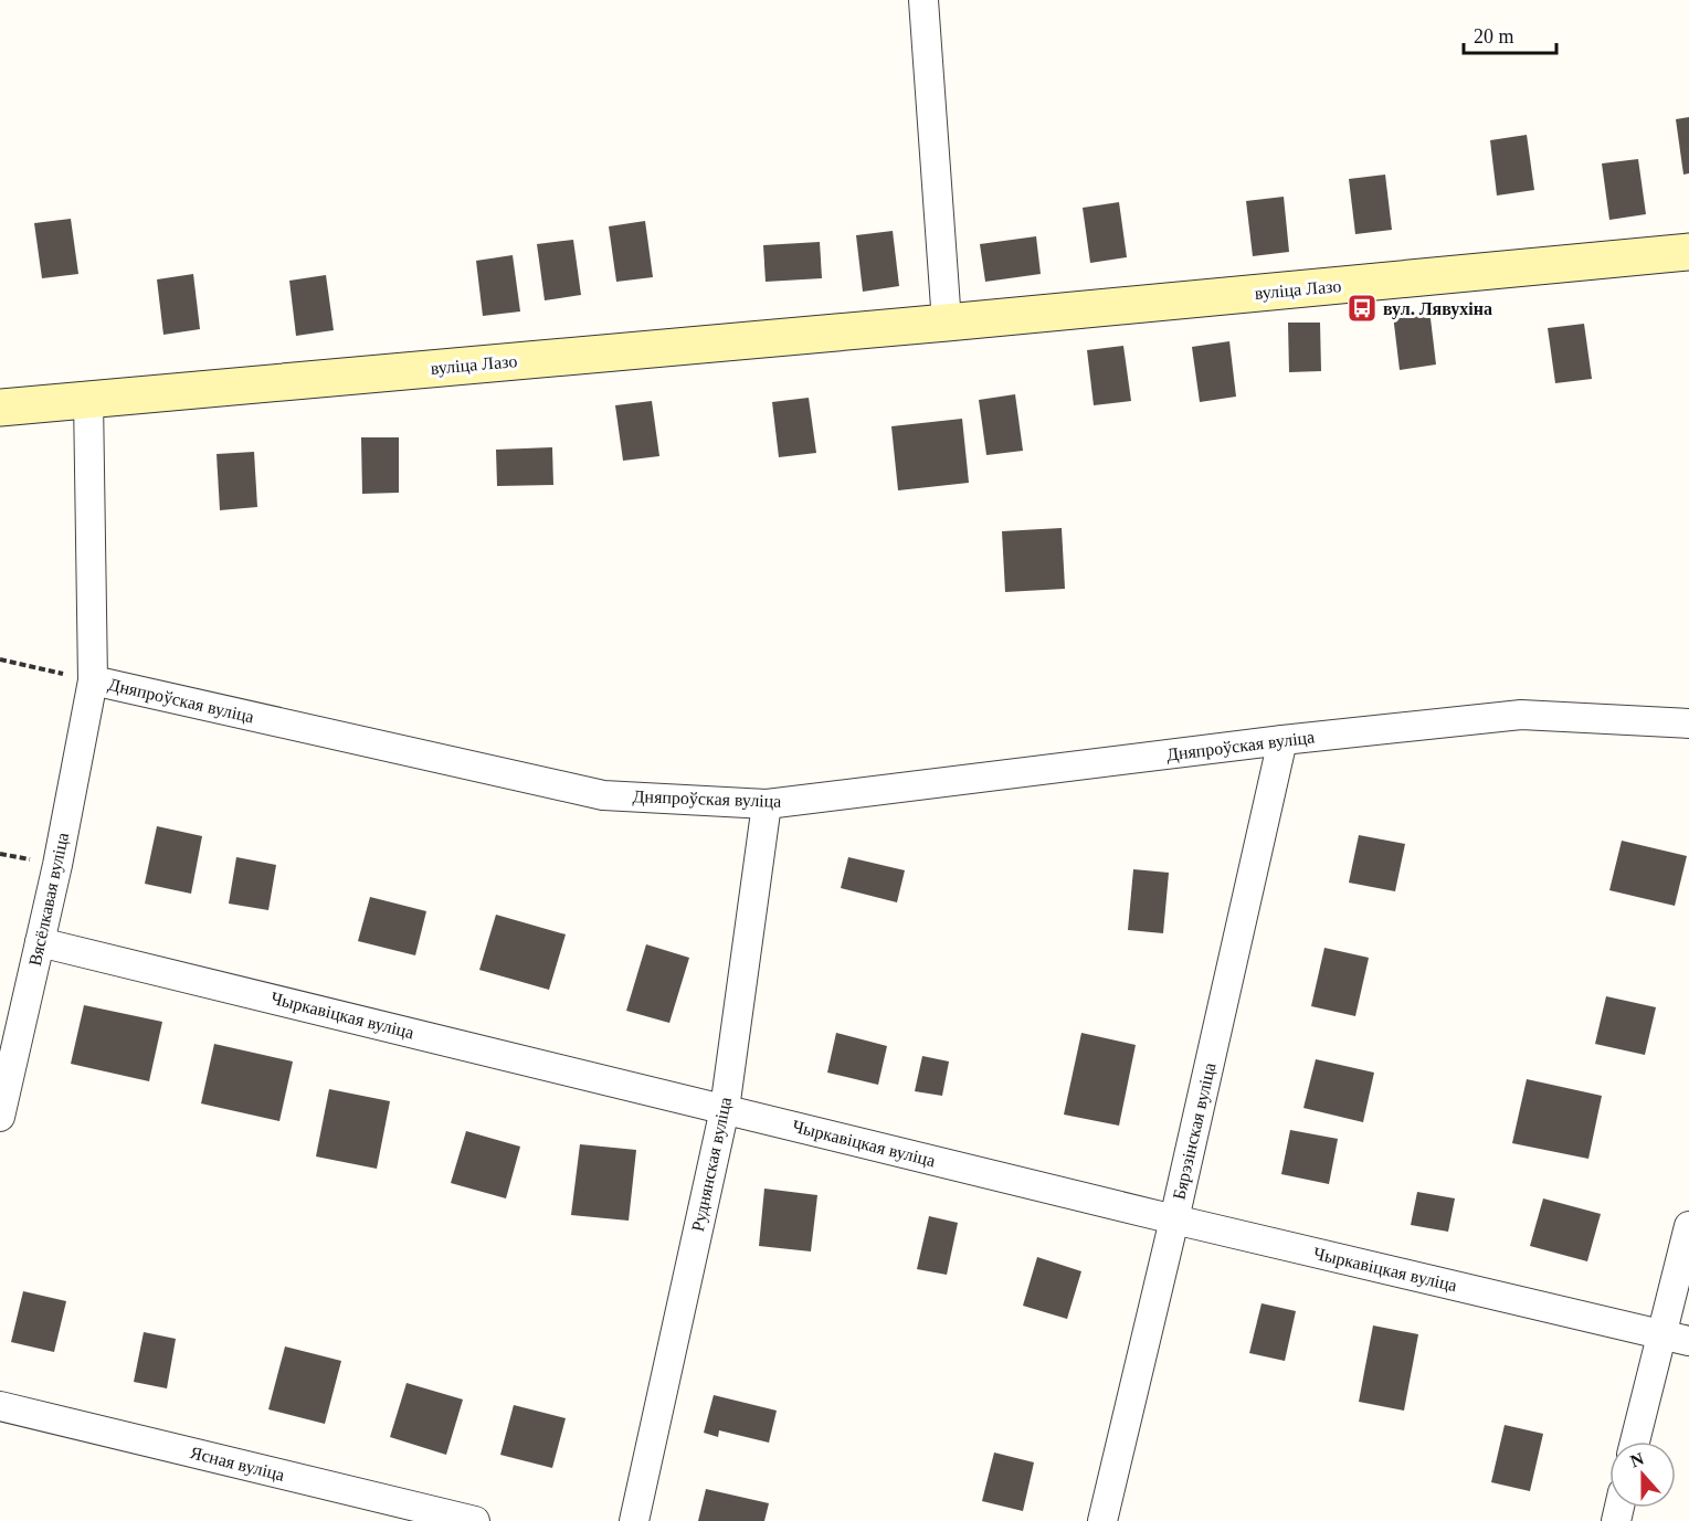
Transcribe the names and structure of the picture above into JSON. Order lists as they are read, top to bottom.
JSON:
{
  "streets": {
    "main road": ["вуліца Лазо"],
    "street": [
      "Дняпроўская вуліца",
      "Вясёлкавая вуліца",
      "Чыркавіцкая вуліца",
      "Бярэзінская вуліца",
      "Руднянская вуліца",
      "Ясная вуліца"
    ]
  },
  "crossings": [
    ["вуліца Лазо", "Дняпроўская вуліца"],
    ["Дняпроўская вуліца", "Вясёлкавая вуліца"],
    ["Дняпроўская вуліца", "Бярэзінская вуліца"],
    ["Дняпроўская вуліца", "Руднянская вуліца"],
    ["Вясёлкавая вуліца", "Чыркавіцкая вуліца"],
    ["Чыркавіцкая вуліца", "Бярэзінская вуліца"],
    ["Чыркавіцкая вуліца", "Руднянская вуліца"]
  ],
  "places": {
    "bus stop": ["вул. Лявухіна"]
  },
  "scale_bar": "20 m",
  "north": "top"
}
